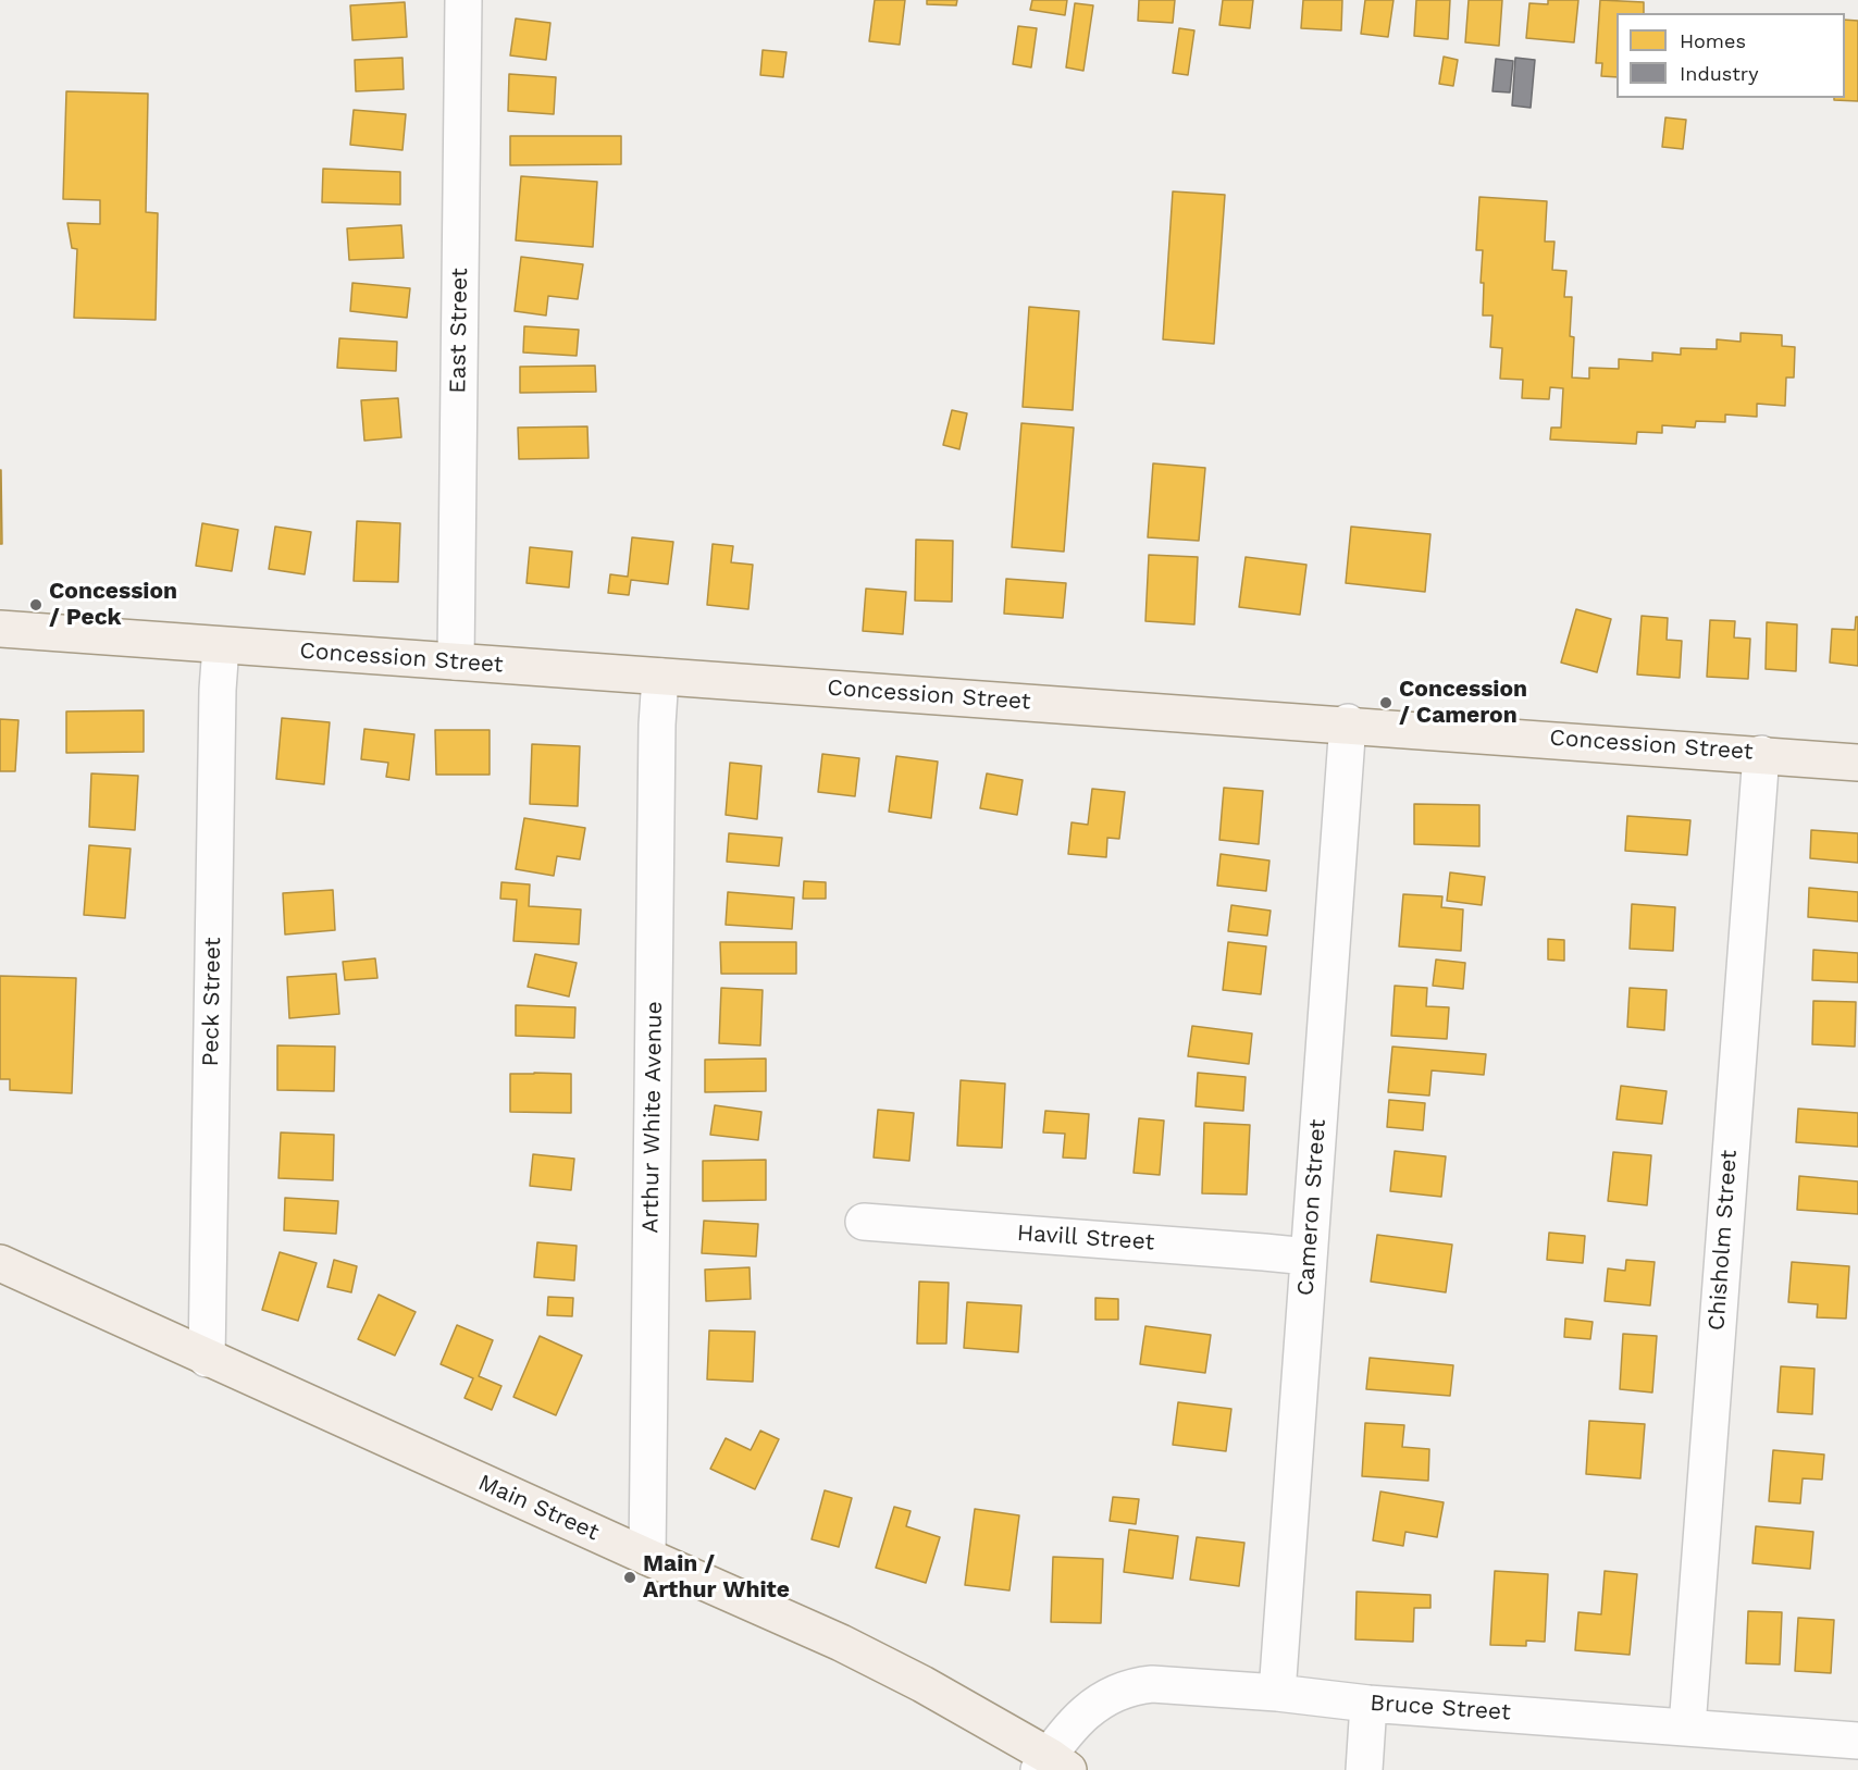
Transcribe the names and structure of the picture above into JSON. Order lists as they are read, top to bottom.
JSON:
{
  "streets": {
    "main road": ["Concession Street", "Main Street"],
    "street": [
      "East Street",
      "Peck Street",
      "Arthur White Avenue",
      "Cameron Street",
      "Havill Street",
      "Chisholm Street",
      "Bruce Street"
    ]
  },
  "crossings": [
    ["East Street", "Concession Street"],
    ["Concession Street", "Peck Street"],
    ["Concession Street", "Arthur White Avenue"],
    ["Concession Street", "Cameron Street"],
    ["Concession Street", "Chisholm Street"],
    ["Peck Street", "Main Street"],
    ["Arthur White Avenue", "Main Street"],
    ["Cameron Street", "Havill Street"],
    ["Cameron Street", "Bruce Street"],
    ["Chisholm Street", "Bruce Street"],
    ["Main Street", "Bruce Street"]
  ],
  "places": ["Concession / Peck", "Concession / Cameron", "Main / Arthur White"],
  "legend": ["Homes", "Industry"]
}
